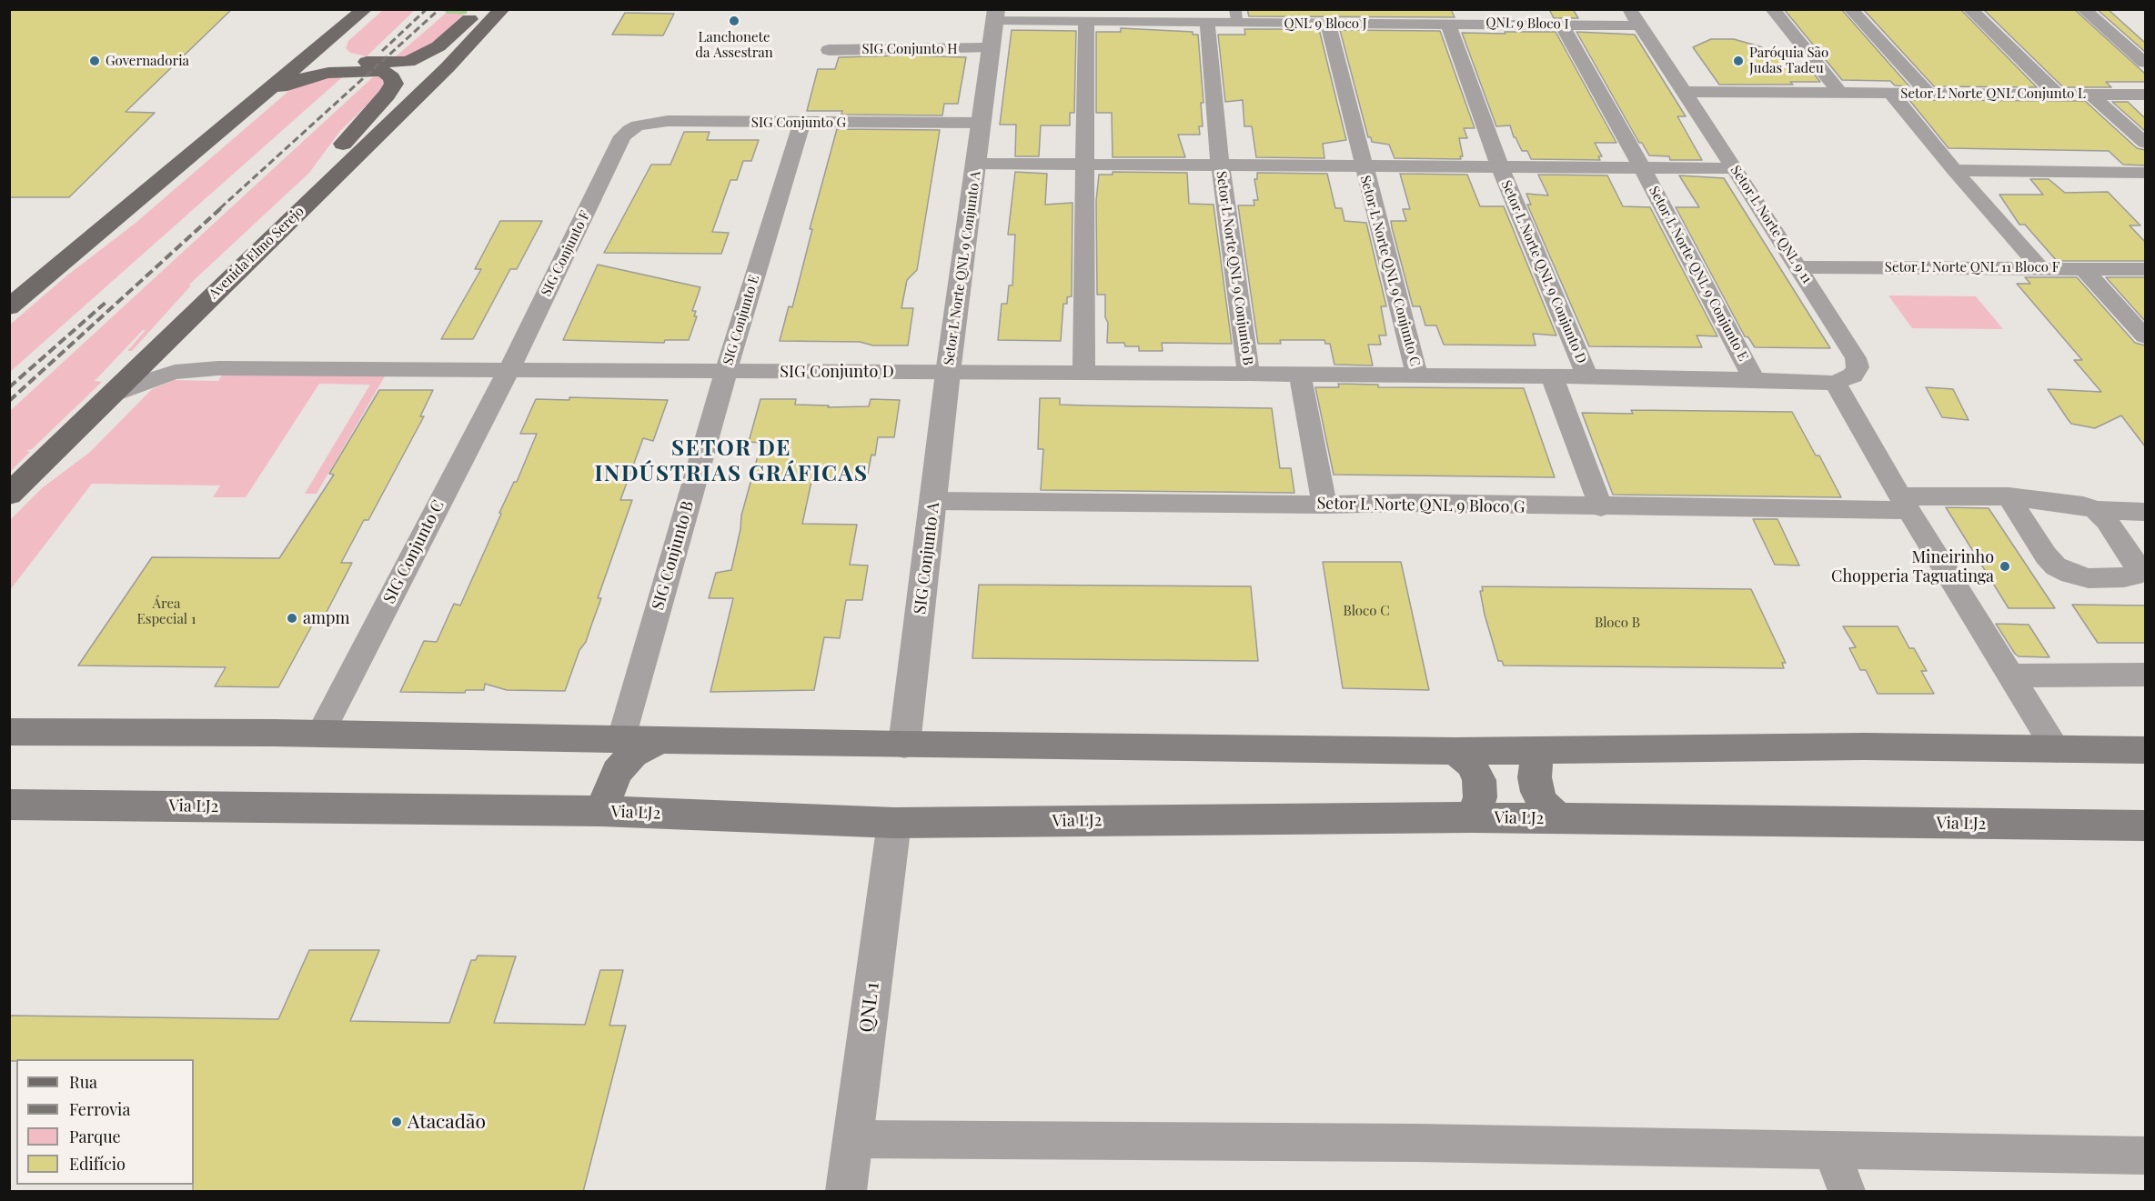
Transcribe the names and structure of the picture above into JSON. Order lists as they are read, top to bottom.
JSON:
{
  "streets": {
    "main road": ["Avenida Elmo Serejo", "Via LJ2"],
    "street": [
      "QNL 9 Bloco J",
      "QNL 9 Bloco I",
      "SIG Conjunto H",
      "Setor L Norte QNL Conjunto L",
      "SIG Conjunto G",
      "Setor L Norte QNL 9 11",
      "SIG Conjunto F",
      "Setor L Norte QNL 11 Bloco F",
      "Setor L Norte QNL 9 Conjunto A",
      "Setor L Norte QNL 9 Conjunto B",
      "Setor L Norte QNL 9 Conjunto C",
      "Setor L Norte QNL 9 Conjunto D",
      "Setor L Norte QNL 9 Conjunto E",
      "SIG Conjunto E",
      "SIG Conjunto D",
      "Setor L Norte QNL 9 Bloco G",
      "SIG Conjunto C",
      "SIG Conjunto B",
      "SIG Conjunto A",
      "QNL 1"
    ]
  },
  "crossings": [
    ["QNL 9 Bloco J", "QNL 9 Bloco I"],
    ["QNL 9 Bloco J", "Setor L Norte QNL 9 Conjunto A"],
    ["QNL 9 Bloco J", "Setor L Norte QNL 9 Conjunto B"],
    ["QNL 9 Bloco J", "Setor L Norte QNL 9 Conjunto C"],
    ["QNL 9 Bloco I", "Setor L Norte QNL 9 11"],
    ["QNL 9 Bloco I", "Setor L Norte QNL 9 Conjunto D"],
    ["QNL 9 Bloco I", "Setor L Norte QNL 9 Conjunto E"],
    ["SIG Conjunto H", "Setor L Norte QNL 9 Conjunto A"],
    ["SIG Conjunto G", "SIG Conjunto F"],
    ["SIG Conjunto G", "Setor L Norte QNL 9 Conjunto A"],
    ["SIG Conjunto G", "SIG Conjunto E"],
    ["Setor L Norte QNL 9 11", "Setor L Norte QNL 11 Bloco F"],
    ["SIG Conjunto F", "SIG Conjunto E"],
    ["SIG Conjunto F", "SIG Conjunto C"],
    ["Setor L Norte QNL 9 Conjunto A", "SIG Conjunto D"],
    ["Setor L Norte QNL 9 Conjunto A", "SIG Conjunto A"],
    ["SIG Conjunto E", "SIG Conjunto D"],
    ["SIG Conjunto E", "SIG Conjunto C"],
    ["SIG Conjunto E", "SIG Conjunto B"],
    ["SIG Conjunto D", "SIG Conjunto B"],
    ["SIG Conjunto D", "SIG Conjunto A"],
    ["Setor L Norte QNL 9 Bloco G", "SIG Conjunto A"],
    ["Via LJ2", "QNL 1"]
  ],
  "districts": ["SETOR DE INDÚSTRIAS GRÁFICAS"],
  "places": [
    "Lanchonete da Assestran",
    "Governadoria",
    "Paróquia São Judas Tadeu",
    "Mineirinho Chopperia Taguatinga",
    "ampm",
    "Atacadão"
  ],
  "house_numbers": ["Área Especial 1", "Bloco C", "Bloco B"],
  "legend": [
    "Rua",
    "Ferrovia",
    "Parque",
    "Edifício"
  ]
}
